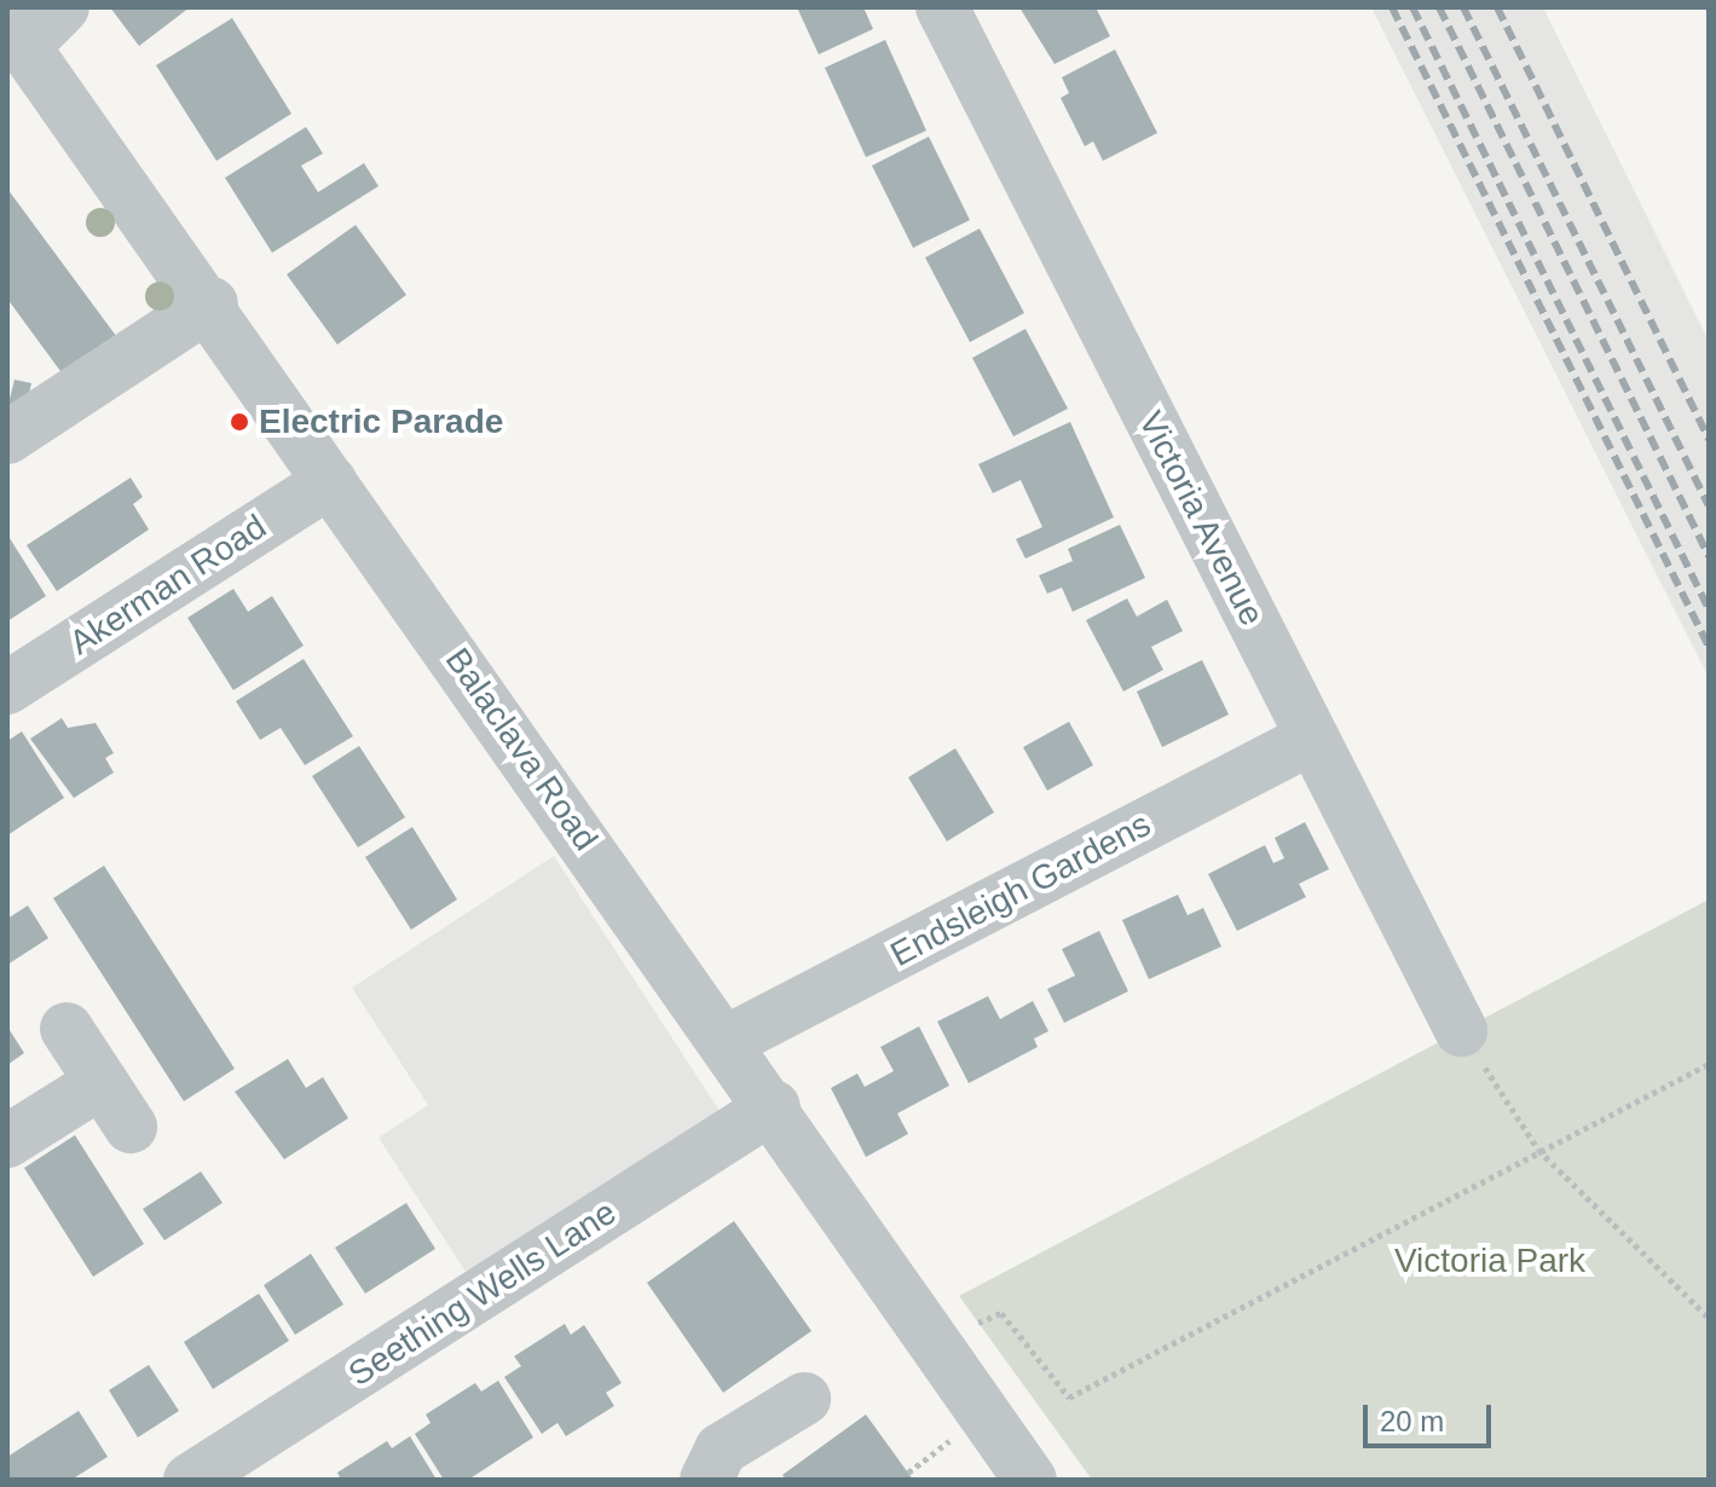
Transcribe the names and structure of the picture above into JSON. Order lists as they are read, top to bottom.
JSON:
{
  "streets": {
    "street": [
      "Victoria Avenue",
      "Akerman Road",
      "Balaclava Road",
      "Endsleigh Gardens",
      "Seething Wells Lane"
    ]
  },
  "crossings": [
    ["Victoria Avenue", "Endsleigh Gardens"],
    ["Akerman Road", "Balaclava Road"],
    ["Balaclava Road", "Endsleigh Gardens"],
    ["Balaclava Road", "Seething Wells Lane"]
  ],
  "parks": ["Victoria Park"],
  "places": ["Electric Parade"],
  "scale_bar": "20 m"
}
